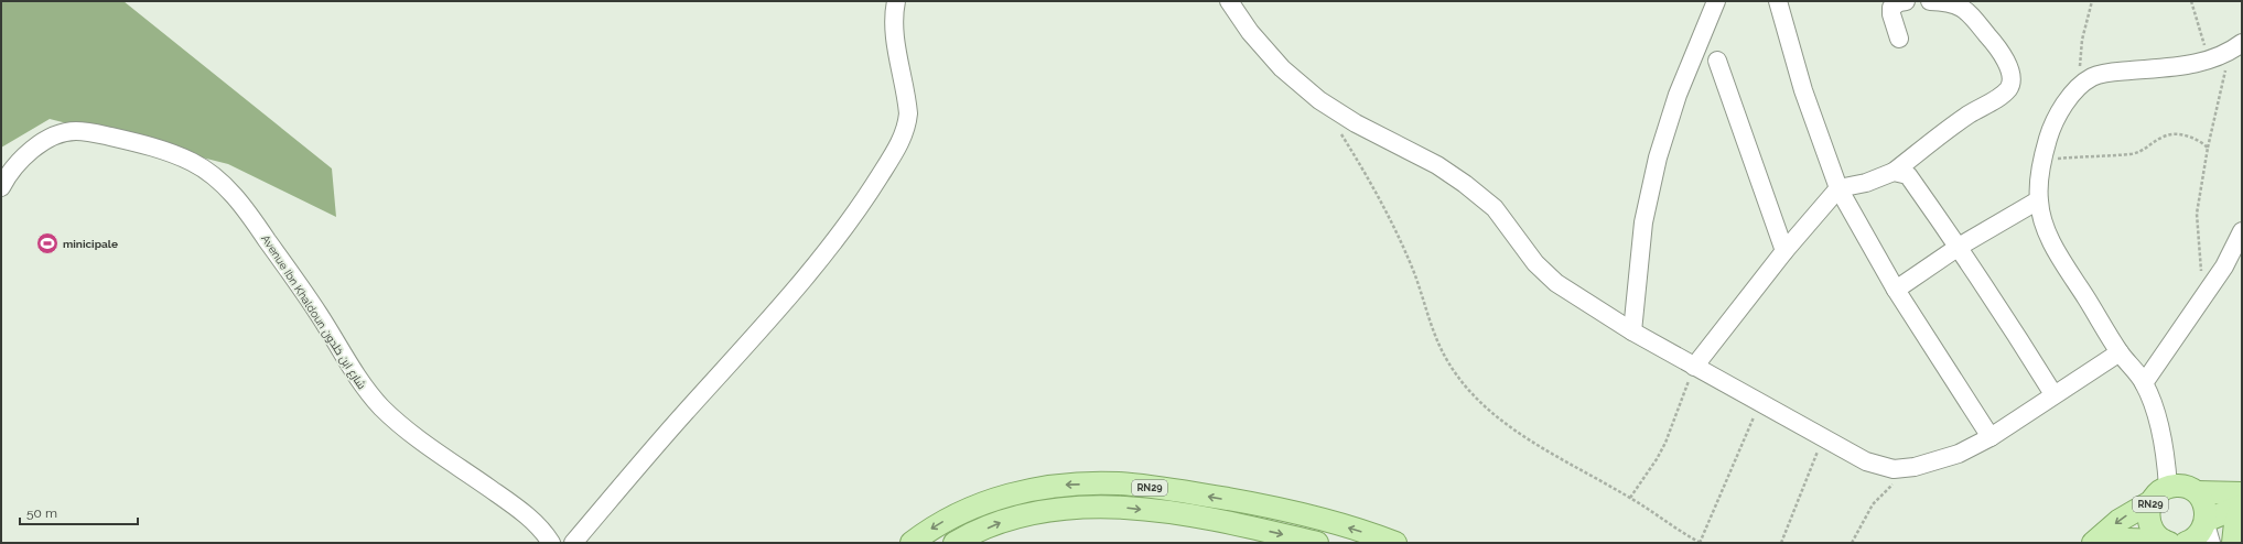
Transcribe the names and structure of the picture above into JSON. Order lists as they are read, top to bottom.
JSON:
{
  "streets": {
    "main road": ["RN29"],
    "street": ["Avenue Ibn Khaldoun شارع ابن خلدون"]
  },
  "places": {
    "sports": ["minicipale"]
  },
  "scale_bar": "50 m"
}
